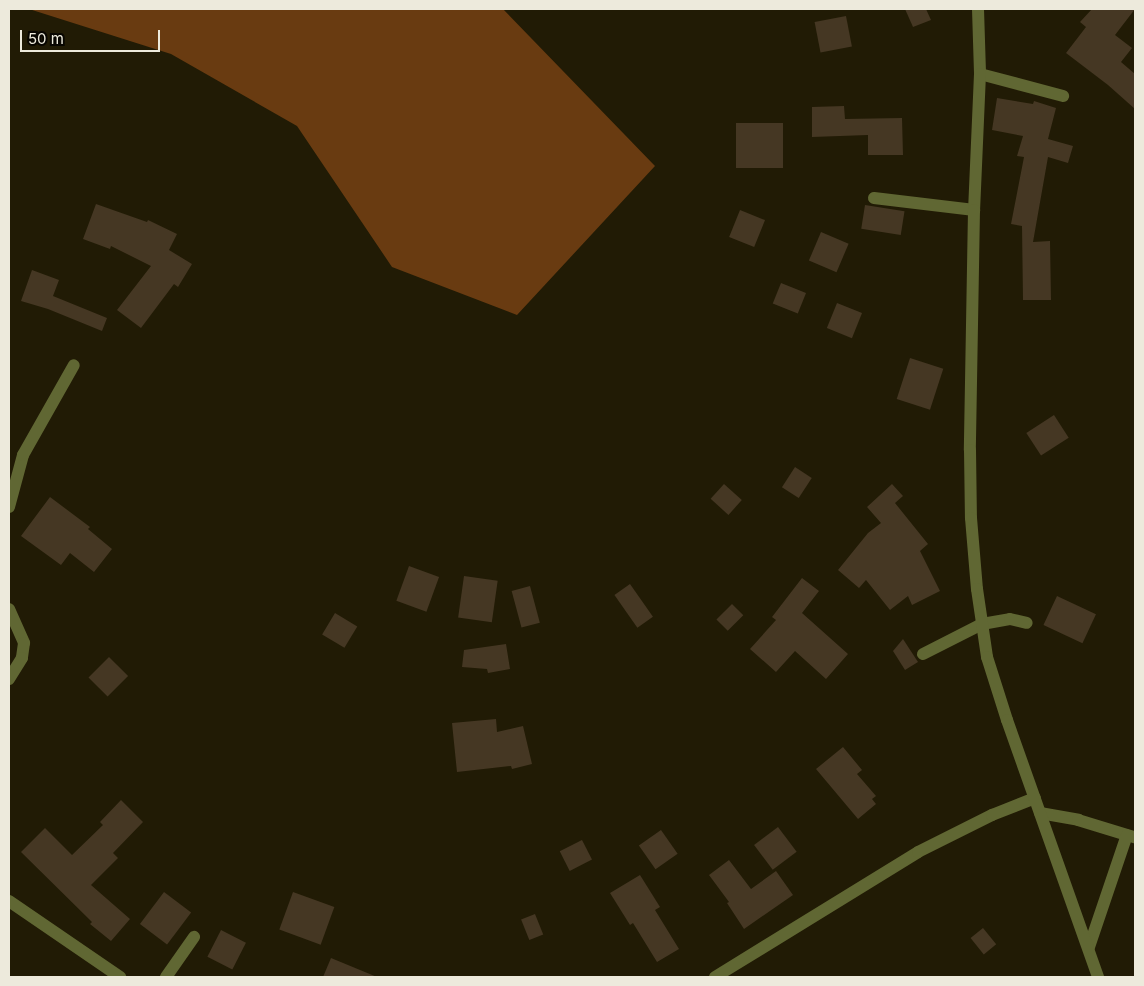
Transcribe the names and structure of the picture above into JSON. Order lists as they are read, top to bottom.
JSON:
{
  "scale_bar": "50 m"
}
